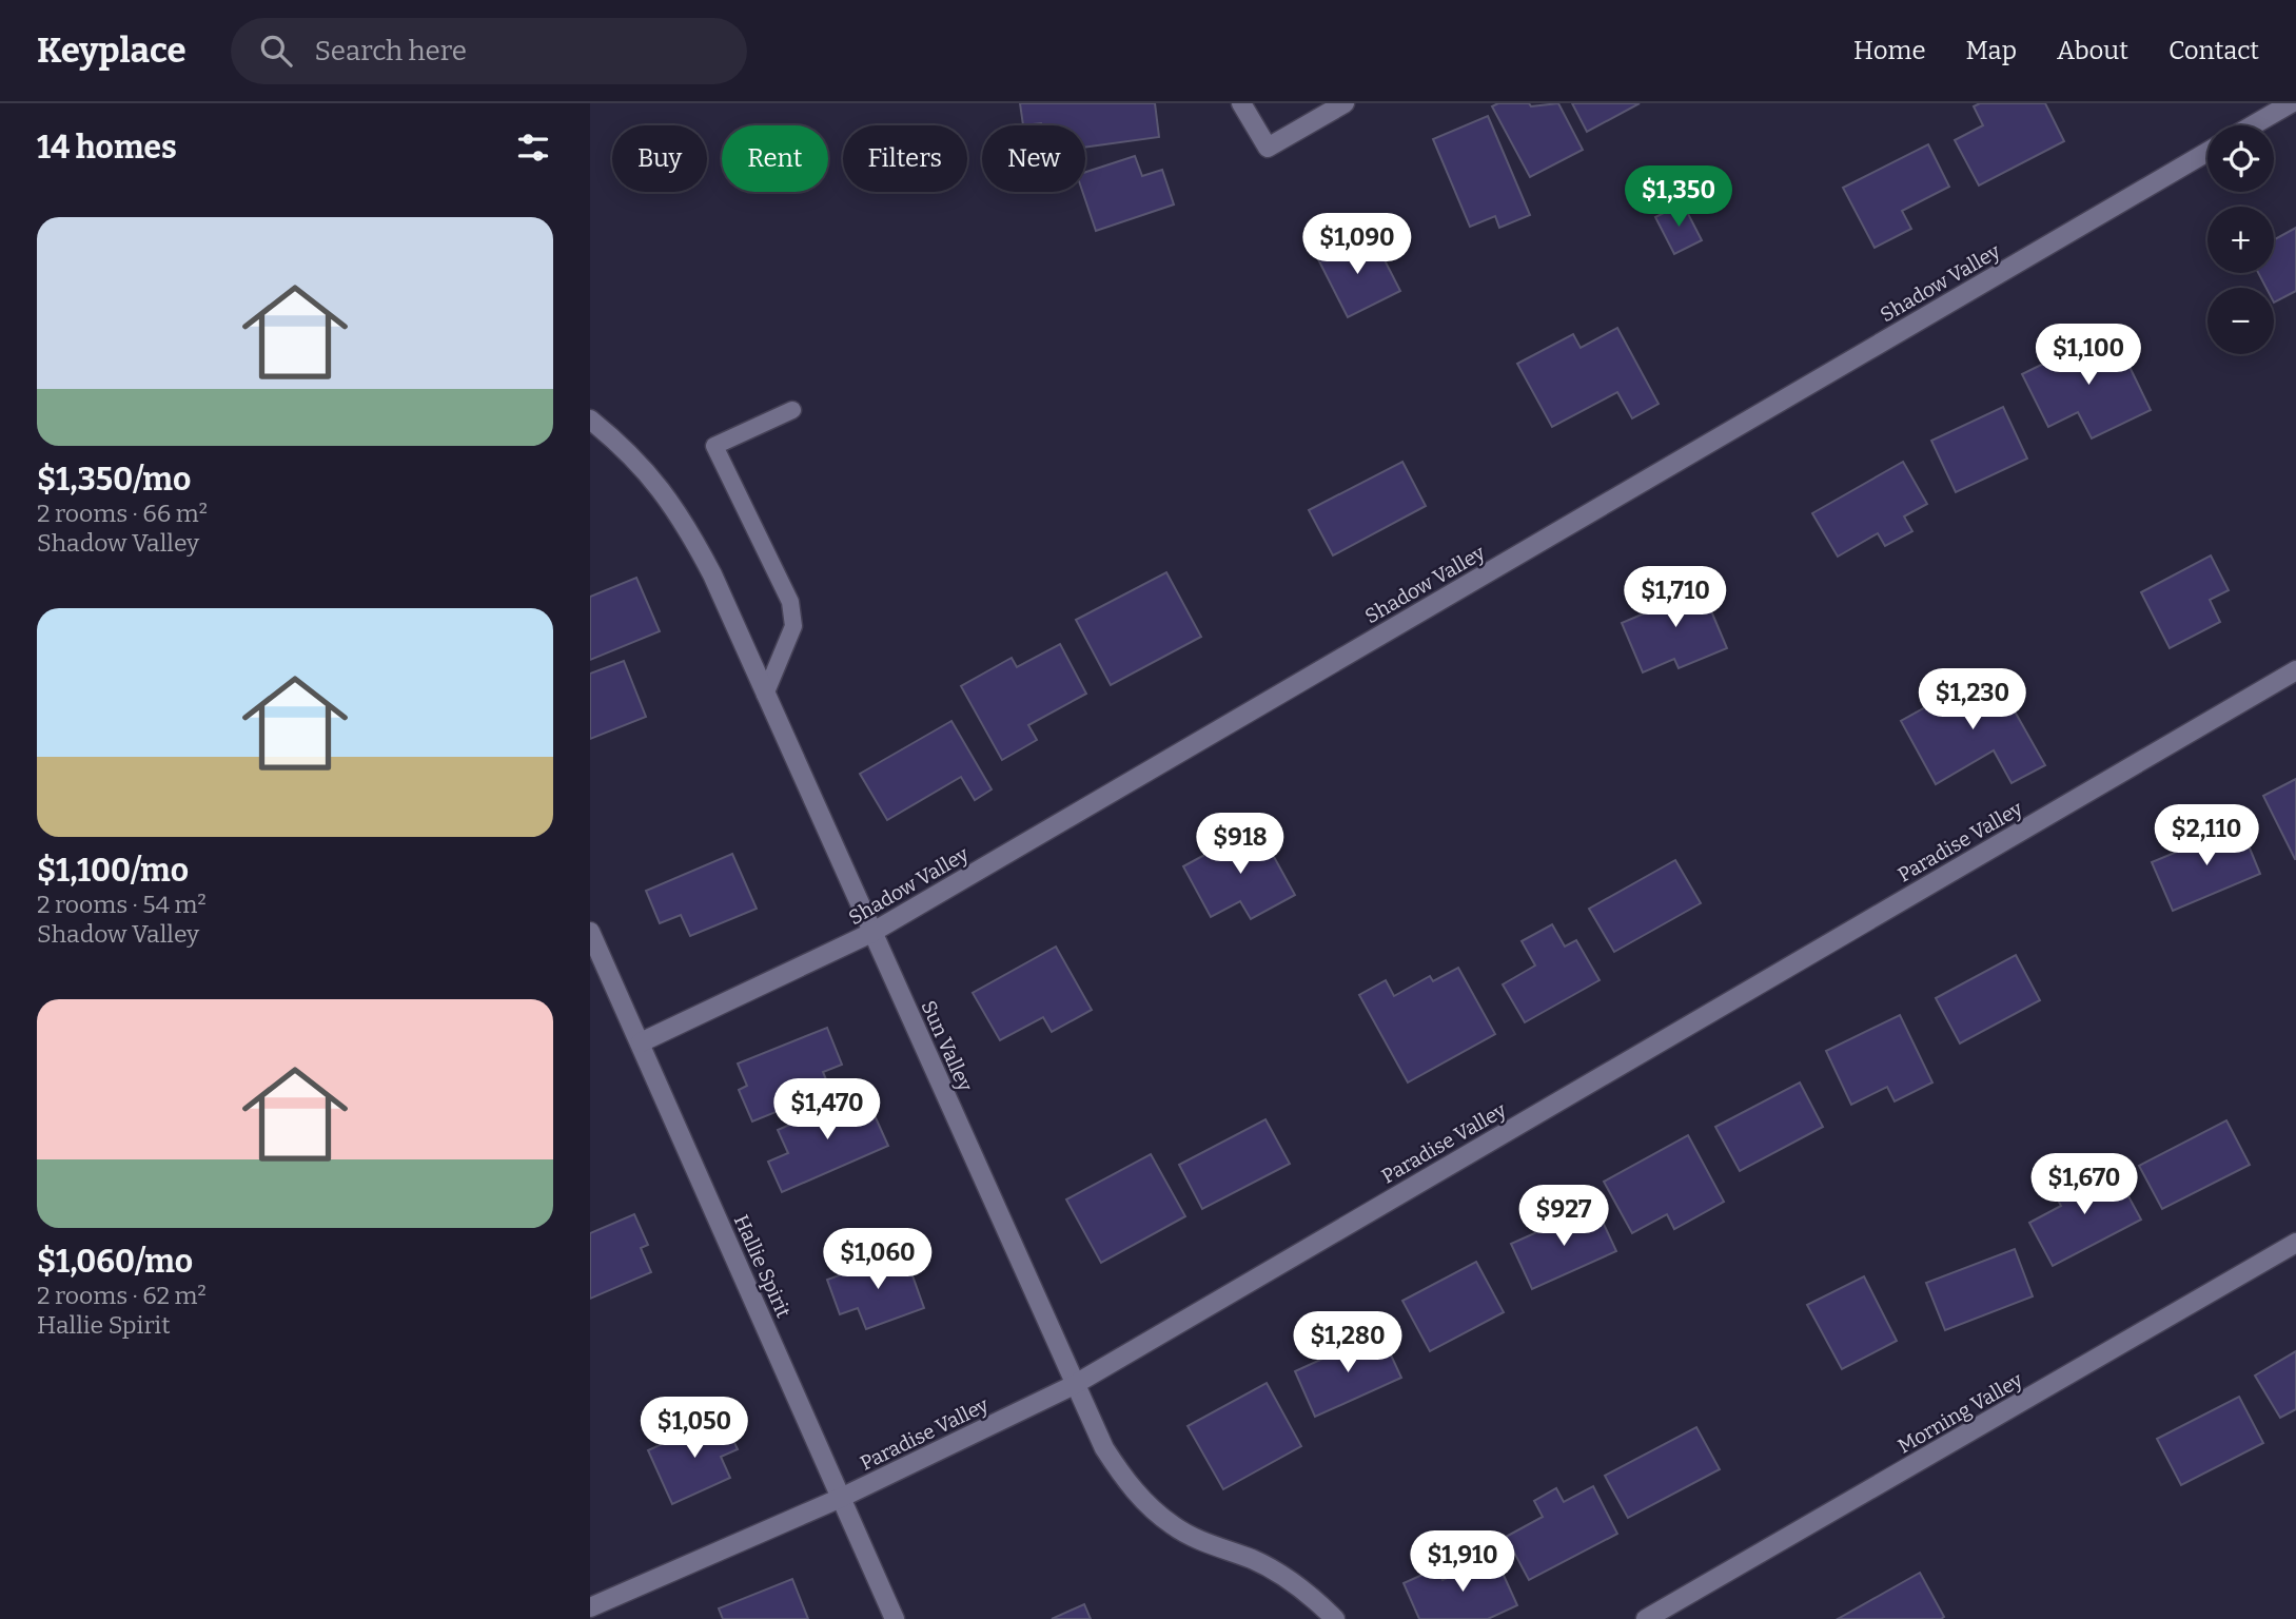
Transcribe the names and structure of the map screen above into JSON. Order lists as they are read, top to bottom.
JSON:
{
  "streets": {
    "street": [
      "Shadow Valley",
      "Paradise Valley",
      "Sun Valley",
      "Hallie Spirit",
      "Morning Valley"
    ]
  },
  "crossings": [
    ["Shadow Valley", "Sun Valley"],
    ["Shadow Valley", "Hallie Spirit"],
    ["Paradise Valley", "Sun Valley"],
    ["Paradise Valley", "Hallie Spirit"]
  ],
  "page": {
    "header": "Keyplace",
    "search": "Search here",
    "nav": [
      "Home",
      "Map",
      "About",
      "Contact"
    ],
    "heading": "14 homes",
    "map_buttons": ["+", "−"],
    "chip": [
      "Buy",
      "Rent",
      "Filters",
      "New"
    ],
    "price": [
      "$1,350",
      "$1,090",
      "$1,100",
      "$1,710",
      "$1,230",
      "$2,110",
      "$918",
      "$1,470",
      "$1,670",
      "$927",
      "$1,060",
      "$1,280",
      "$1,050",
      "$1,910"
    ],
    "list": [
      {
        "name": "$1,350/mo",
        "note": "2 rooms · 66 m² · Shadow Valley"
      },
      {
        "name": "$1,100/mo",
        "note": "2 rooms · 54 m² · Shadow Valley"
      },
      {
        "name": "$1,060/mo",
        "note": "2 rooms · 62 m² · Hallie Spirit"
      }
    ]
  }
}
